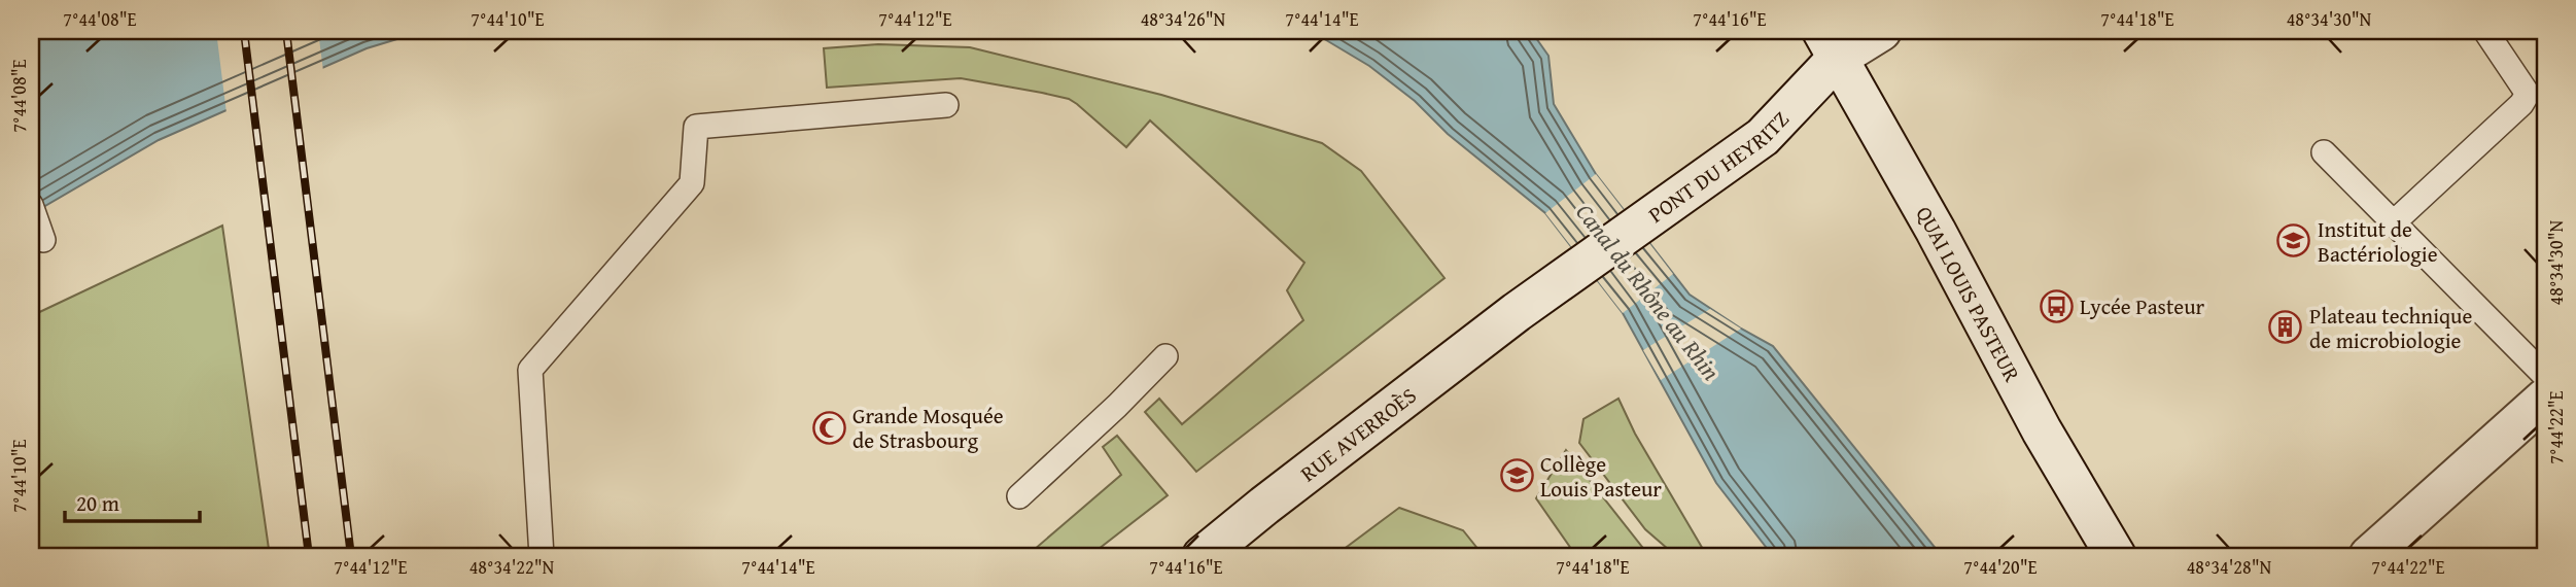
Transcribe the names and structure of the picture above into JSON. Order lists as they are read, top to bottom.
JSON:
{
  "streets": {
    "main road": ["PONT DU HEYRITZ", "QUAI LOUIS PASTEUR", "RUE AVERROÈS"]
  },
  "crossings": [
    ["PONT DU HEYRITZ", "QUAI LOUIS PASTEUR"],
    ["PONT DU HEYRITZ", "RUE AVERROÈS"]
  ],
  "water": ["Canal du Rhône au Rhin"],
  "places": {
    "school or university": ["Institut de Bactériologie", "Collège Louis Pasteur"],
    "bus stop": ["Lycée Pasteur"],
    "building": ["Plateau technique de microbiologie"],
    "mosque": ["Grande Mosquée de Strasbourg"]
  },
  "scale_bar": "20 m",
  "coordinates": [
    "7°44'08\"E",
    "7°44'10\"E",
    "7°44'12\"E",
    "48°34'26\"N",
    "7°44'14\"E",
    "7°44'16\"E",
    "7°44'18\"E",
    "48°34'30\"N",
    "7°44'22\"E",
    "48°34'22\"N",
    "7°44'20\"E",
    "48°34'28\"N"
  ]
}
